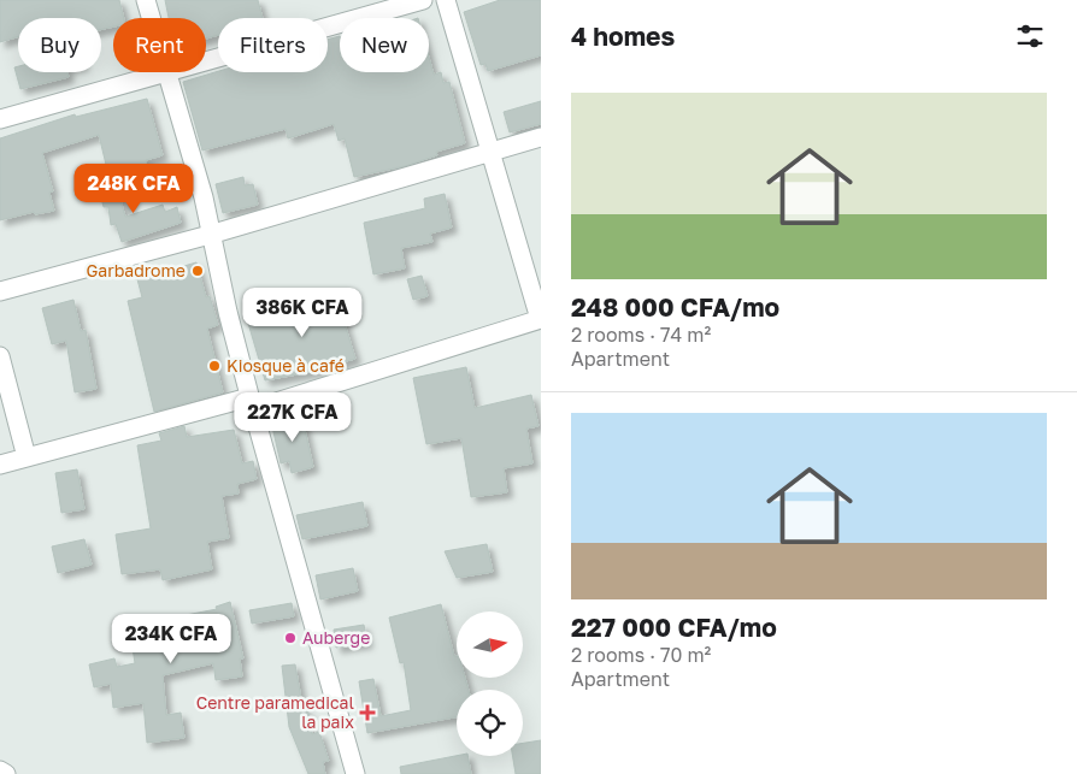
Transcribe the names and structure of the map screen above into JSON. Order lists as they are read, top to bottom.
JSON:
{
  "places": {
    "other": ["Garbadrome", "Kiosque à café", "Auberge"],
    "health": ["Centre paramedical la paix"]
  },
  "north": "right",
  "page": {
    "heading": "4 homes",
    "chip": [
      "Buy",
      "Rent",
      "Filters",
      "New"
    ],
    "list": [
      {
        "name": "248 000 CFA/mo",
        "note": "2 rooms · 74 m² · Apartment"
      },
      {
        "name": "227 000 CFA/mo",
        "note": "2 rooms · 70 m² · Apartment"
      }
    ],
    "price": [
      "248K CFA",
      "386K CFA",
      "227K CFA",
      "234K CFA"
    ]
  }
}
